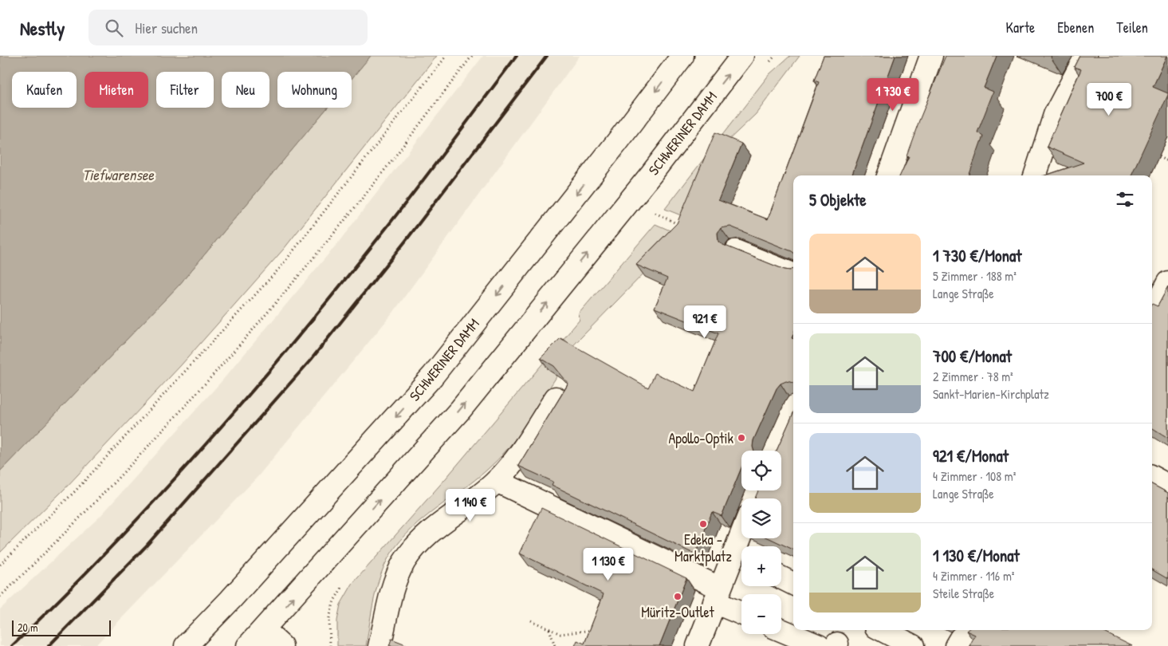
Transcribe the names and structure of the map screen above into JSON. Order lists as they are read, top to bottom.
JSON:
{
  "streets": {
    "main road": ["SCHWERINER DAMM"]
  },
  "water": ["Tiefwarensee"],
  "places": ["Apollo-Optik", "Edeka - Marktplatz", "Müritz-Outlet"],
  "scale_bar": "20 m",
  "page": {
    "header": "Nestly",
    "search": "Hier suchen",
    "nav": ["Karte", "Ebenen", "Teilen"],
    "chip": [
      "Kaufen",
      "Mieten",
      "Filter",
      "Neu",
      "Wohnung"
    ],
    "price": [
      "1 730 €",
      "700 €",
      "921 €",
      "1 140 €",
      "1 130 €"
    ],
    "heading": "5 Objekte",
    "list": [
      {
        "name": "1 730 €/Monat",
        "note": "5 Zimmer · 188 m² · Lange Straße"
      },
      {
        "name": "700 €/Monat",
        "note": "2 Zimmer · 78 m² · Sankt-Marien-Kirchplatz"
      },
      {
        "name": "921 €/Monat",
        "note": "4 Zimmer · 108 m² · Lange Straße"
      },
      {
        "name": "1 130 €/Monat",
        "note": "4 Zimmer · 116 m² · Steile Straße"
      }
    ],
    "map_buttons": ["+", "−"],
    "scale": "20 m"
  }
}
